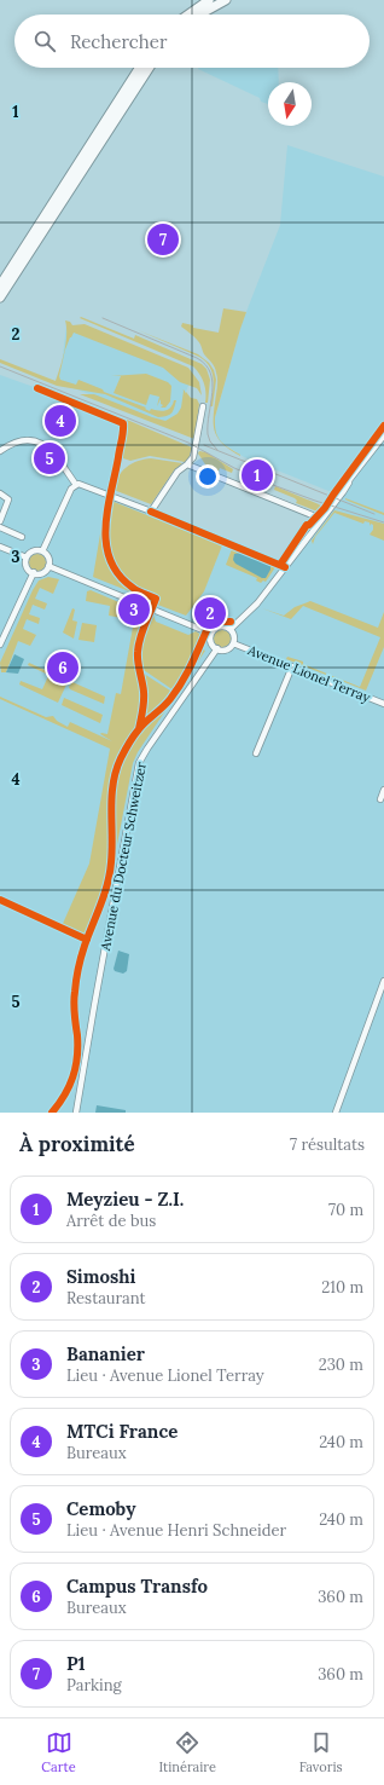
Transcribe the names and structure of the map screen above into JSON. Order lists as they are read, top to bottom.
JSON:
{
  "streets": {
    "street": ["Avenue Lionel Terray", "Avenue du Docteur Schweitzer"]
  },
  "crossings": [
    ["Avenue Lionel Terray", "Avenue du Docteur Schweitzer"]
  ],
  "north": "bottom",
  "page": {
    "search": "Rechercher",
    "pins": [
      "7",
      "4",
      "5",
      "1",
      "3",
      "2",
      "6"
    ],
    "heading": ["À proximité", "7 résultats"],
    "list": [
      {
        "mark": "1",
        "name": "Meyzieu - Z.I.",
        "note": "Arrêt de bus",
        "value": "70 m"
      },
      {
        "mark": "2",
        "name": "Simoshi",
        "note": "Restaurant",
        "value": "210 m"
      },
      {
        "mark": "3",
        "name": "Bananier",
        "note": "Lieu · Avenue Lionel Terray",
        "value": "230 m"
      },
      {
        "mark": "4",
        "name": "MTCi France",
        "note": "Bureaux",
        "value": "240 m"
      },
      {
        "mark": "5",
        "name": "Cemoby",
        "note": "Lieu · Avenue Henri Schneider",
        "value": "240 m"
      },
      {
        "mark": "6",
        "name": "Campus Transfo",
        "note": "Bureaux",
        "value": "360 m"
      },
      {
        "mark": "7",
        "name": "P1",
        "note": "Parking",
        "value": "360 m"
      }
    ],
    "nav": ["Carte", "Itinéraire", "Favoris"]
  },
  "grid": {
    "rows": [
      "1",
      "2",
      "3",
      "4",
      "5"
    ]
  }
}
